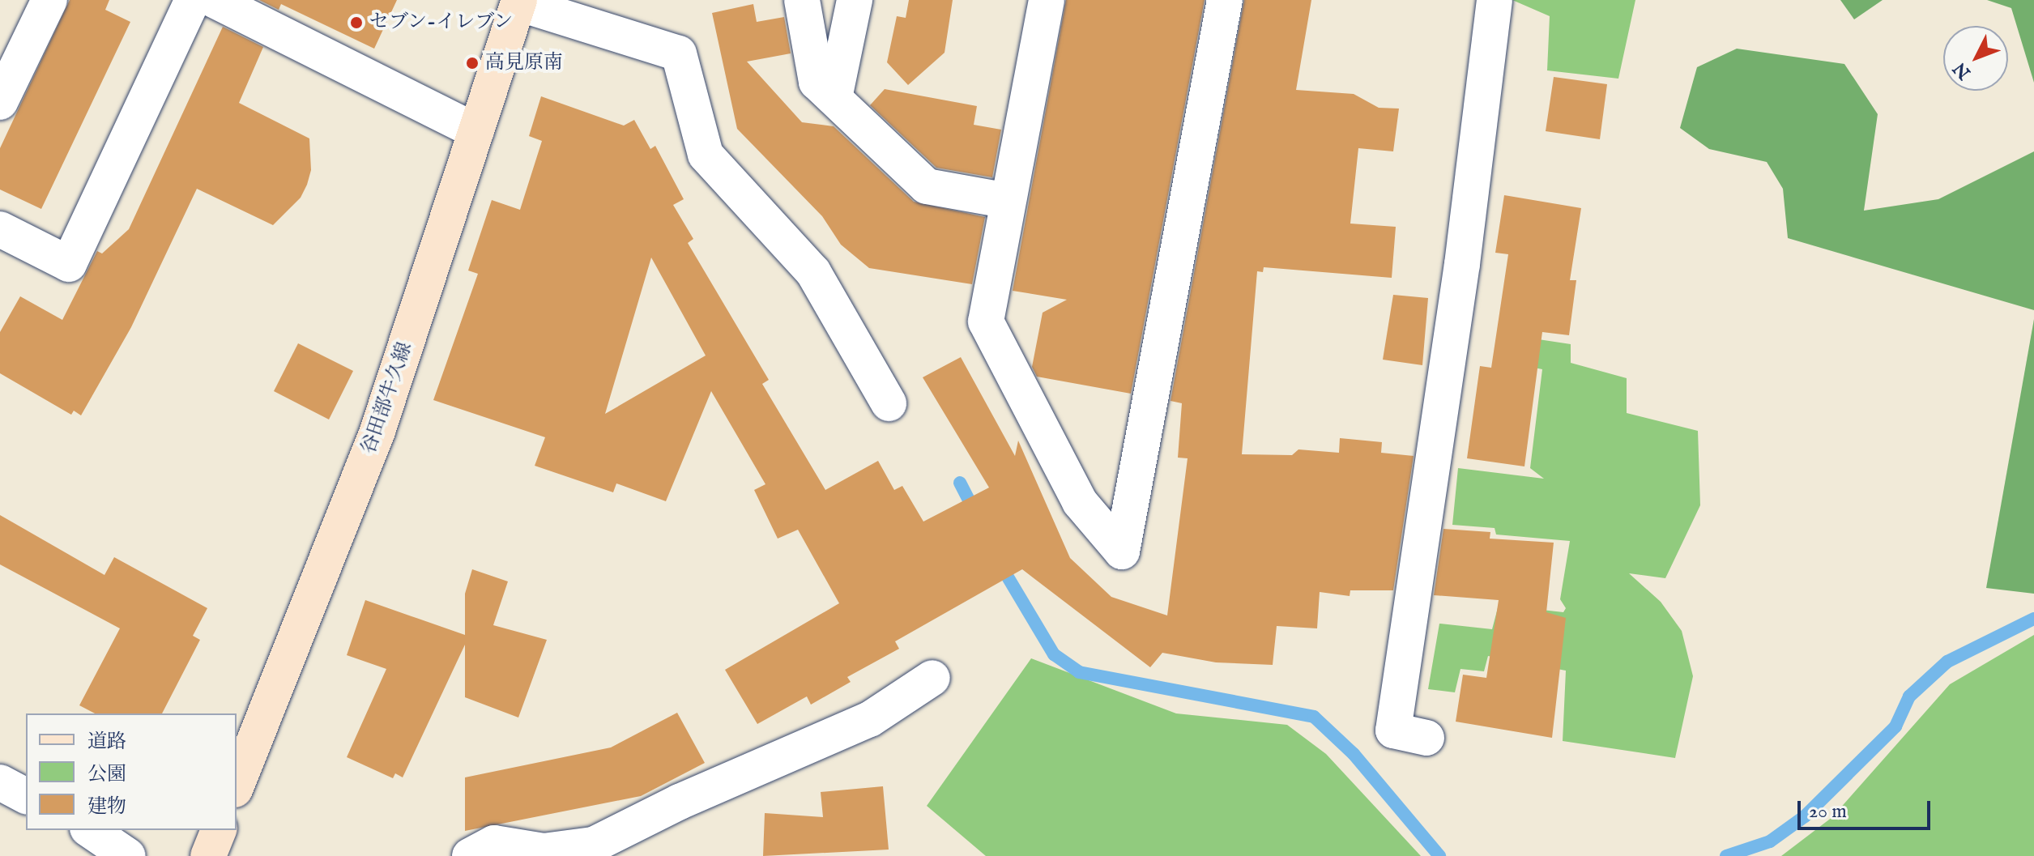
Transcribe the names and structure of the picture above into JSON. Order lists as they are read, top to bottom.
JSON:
{
  "streets": {
    "main road": ["谷田部牛久線"]
  },
  "places": ["セブン-イレブン", "高見原南"],
  "legend": ["道路", "公園", "建物"],
  "scale_bar": "20 m",
  "north": "bottom left"
}
